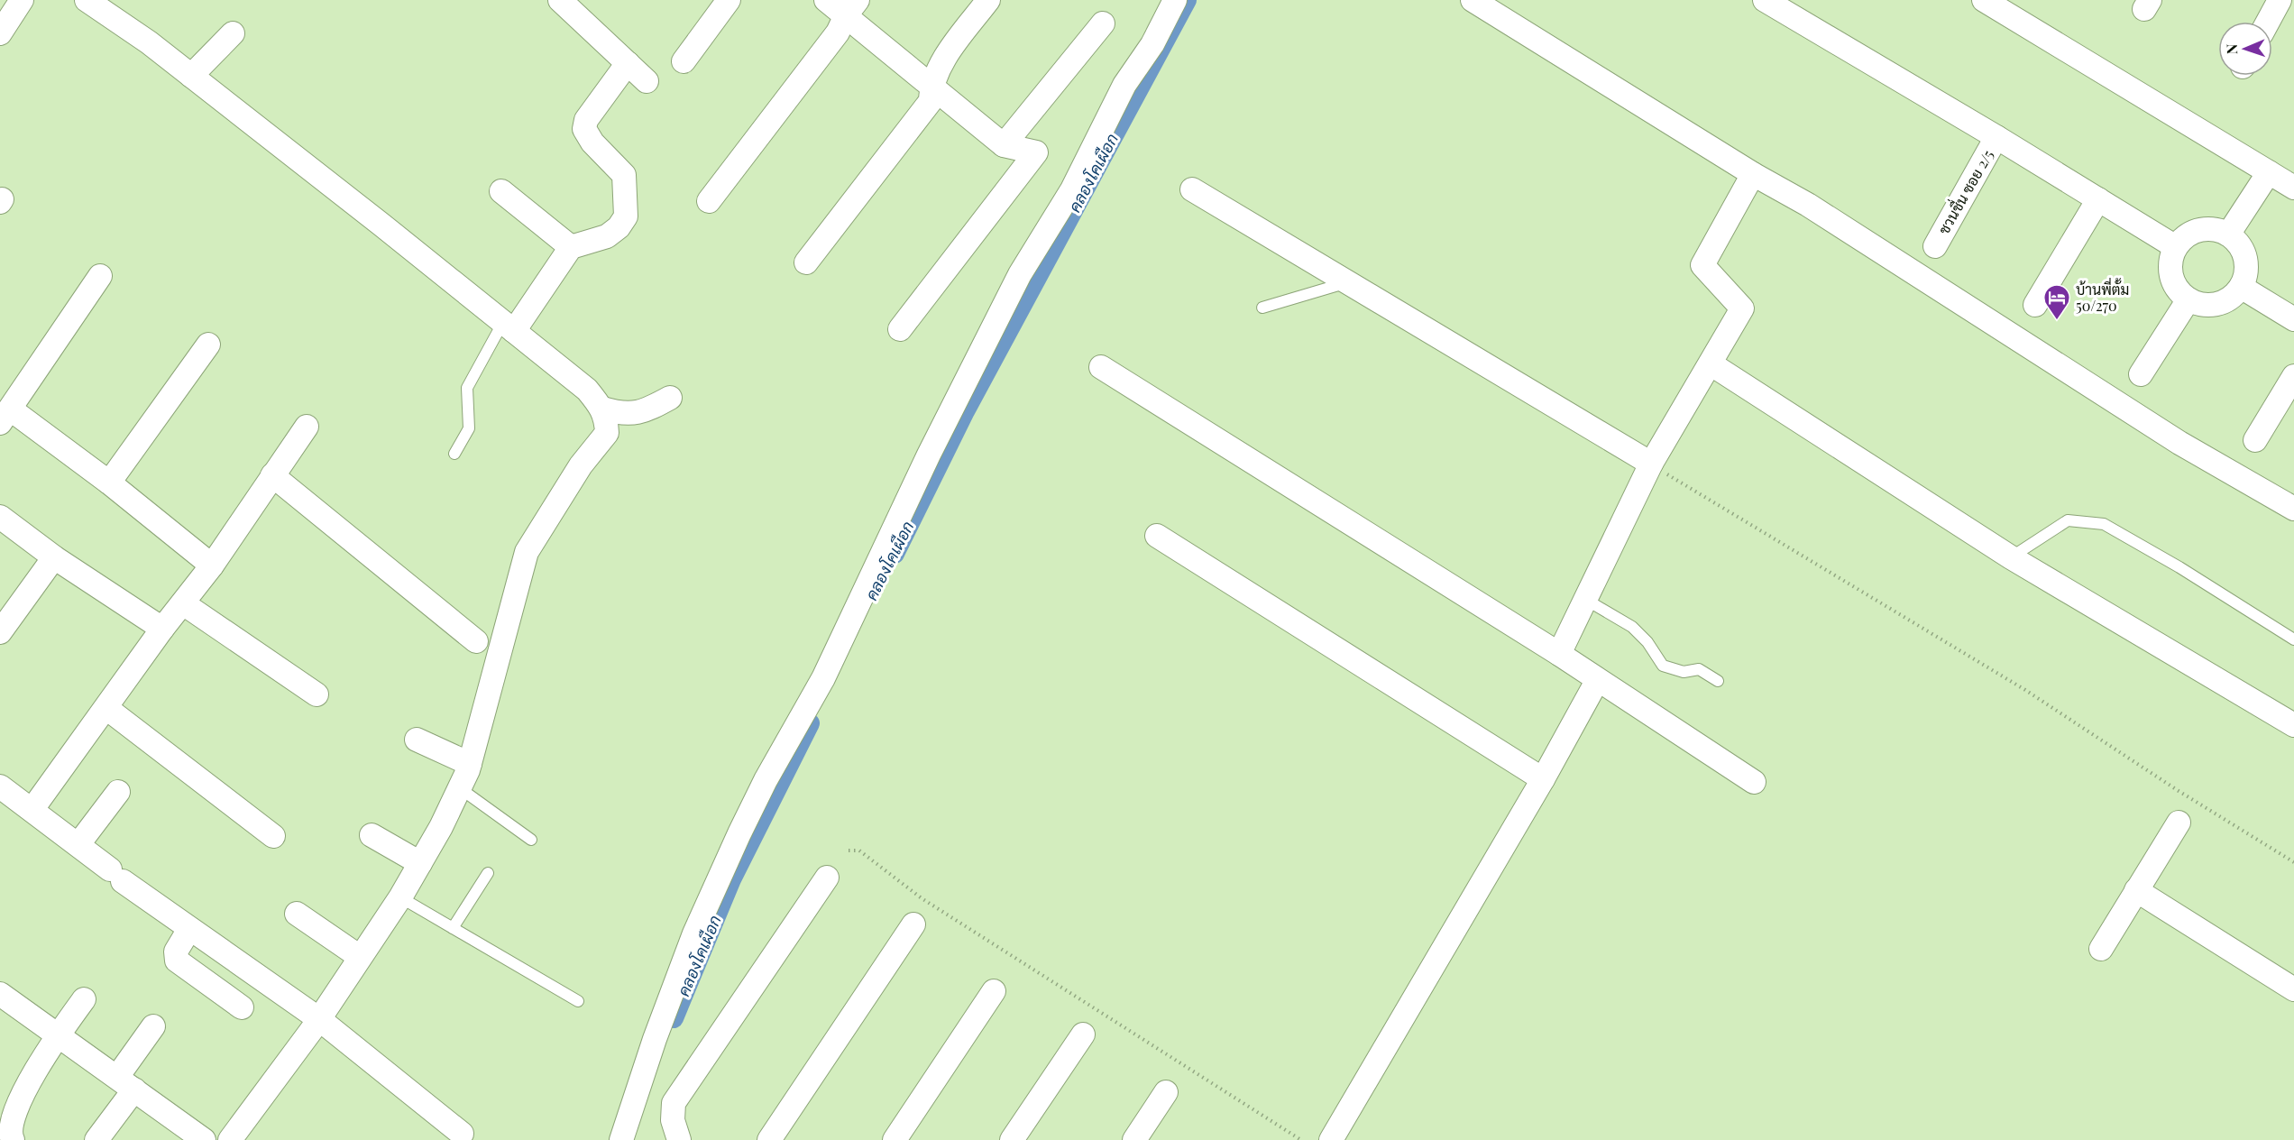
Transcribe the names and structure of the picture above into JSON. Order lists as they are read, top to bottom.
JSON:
{
  "streets": {
    "street": ["ชวนชื่น ซอย 2/5"]
  },
  "water": ["คลองโคเผือก"],
  "places": {
    "hotel": ["บ้านพี่ตั้ม 50/270"]
  },
  "north": "left"
}
